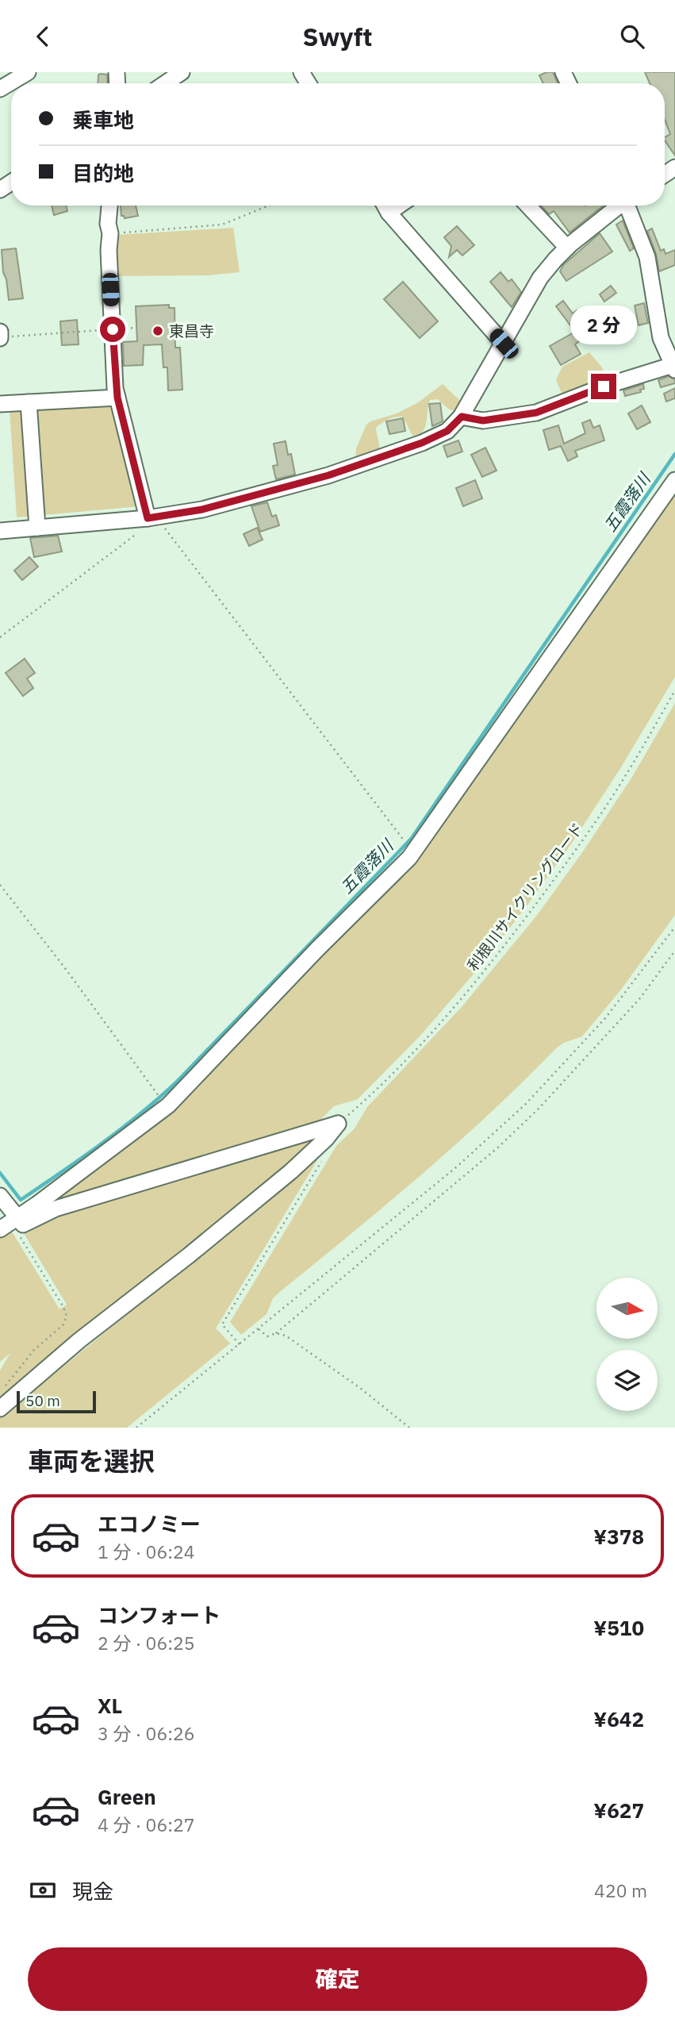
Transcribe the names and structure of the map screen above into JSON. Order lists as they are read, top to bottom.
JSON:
{
  "streets": {
    "path": ["利根川サイクリングロード"]
  },
  "water": ["五霞落川"],
  "places": ["東昌寺"],
  "scale_bar": "50 m",
  "north": "right",
  "page": {
    "header": "Swyft",
    "banner": ["乗車地", "目的地"],
    "bubble": "2 分",
    "scale": "50 m",
    "heading": "車両を選択",
    "list": [
      {
        "name": "エコノミー",
        "note": "1 分 · 06:24",
        "value": "¥378"
      },
      {
        "name": "コンフォート",
        "note": "2 分 · 06:25",
        "value": "¥510"
      },
      {
        "name": "XL",
        "note": "3 分 · 06:26",
        "value": "¥642"
      },
      {
        "name": "Green",
        "note": "4 分 · 06:27",
        "value": "¥627"
      }
    ],
    "pay": ["現金", "420 m"],
    "buttons": "確定"
  }
}
